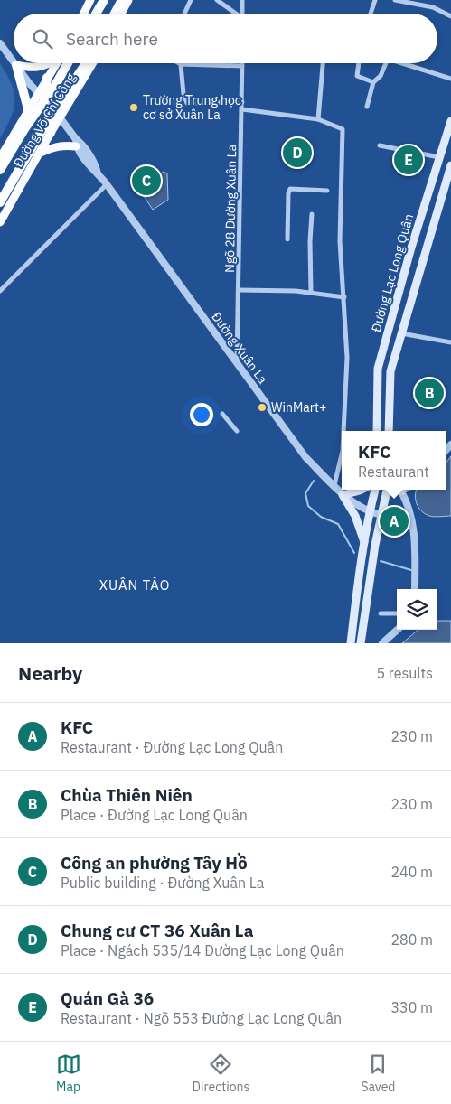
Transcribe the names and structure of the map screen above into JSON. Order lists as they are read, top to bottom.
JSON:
{
  "streets": {
    "highway": ["Đường Võ Chí Công"],
    "main road": ["Đường Lạc Long Quân"],
    "street": ["Ngõ 28 Đường Xuân La", "Đường Xuân La"]
  },
  "crossings": [
    ["Đường Võ Chí Công", "Đường Xuân La"],
    ["Ngõ 28 Đường Xuân La", "Đường Xuân La"]
  ],
  "districts": ["XUÂN TẢO"],
  "places": ["Trường Trung học cơ sở Xuân La", "WinMart+"],
  "page": {
    "search": "Search here",
    "pins": [
      "D",
      "E",
      "C",
      "B",
      "A"
    ],
    "popup": ["KFC", "Restaurant"],
    "heading": ["Nearby", "5 results"],
    "list": [
      {
        "mark": "A",
        "name": "KFC",
        "note": "Restaurant · Đường Lạc Long Quân",
        "value": "230 m"
      },
      {
        "mark": "B",
        "name": "Chùa Thiên Niên",
        "note": "Place · Đường Lạc Long Quân",
        "value": "230 m"
      },
      {
        "mark": "C",
        "name": "Công an phường Tây Hồ",
        "note": "Public building · Đường Xuân La",
        "value": "240 m"
      },
      {
        "mark": "D",
        "name": "Chung cư CT 36 Xuân La",
        "note": "Place · Ngách 535/14 Đường Lạc Long Quân",
        "value": "280 m"
      },
      {
        "mark": "E",
        "name": "Quán Gà 36",
        "note": "Restaurant · Ngõ 553 Đường Lạc Long Quân",
        "value": "330 m"
      }
    ],
    "nav": ["Map", "Directions", "Saved"]
  }
}
